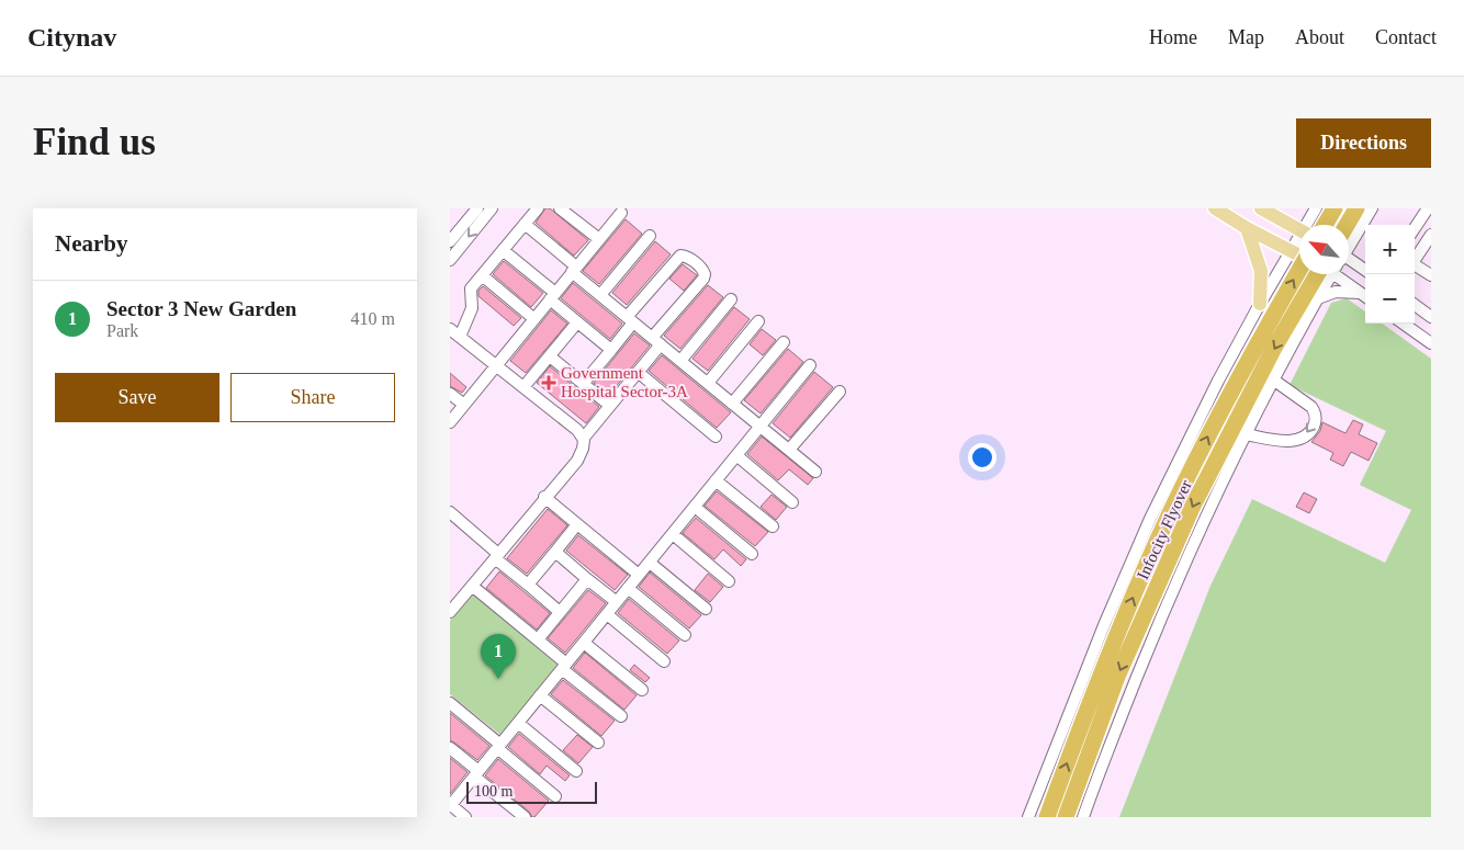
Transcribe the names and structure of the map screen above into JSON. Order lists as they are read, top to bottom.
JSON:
{
  "streets": {
    "highway": ["Infocity Flyover"]
  },
  "places": {
    "health": ["Government Hospital Sector-3A"]
  },
  "scale_bar": "100 m",
  "north": "top left",
  "page": {
    "header": "Citynav",
    "nav": [
      "Home",
      "Map",
      "About",
      "Contact"
    ],
    "buttons": [
      "Directions",
      ["Save", "Share"]
    ],
    "title": "Find us",
    "heading": "Nearby",
    "map_buttons": ["+", "−"],
    "list": [
      {
        "mark": "1",
        "name": "Sector 3 New Garden",
        "note": "Park",
        "value": "410 m"
      }
    ],
    "pins": "1",
    "scale": "100 m"
  }
}
